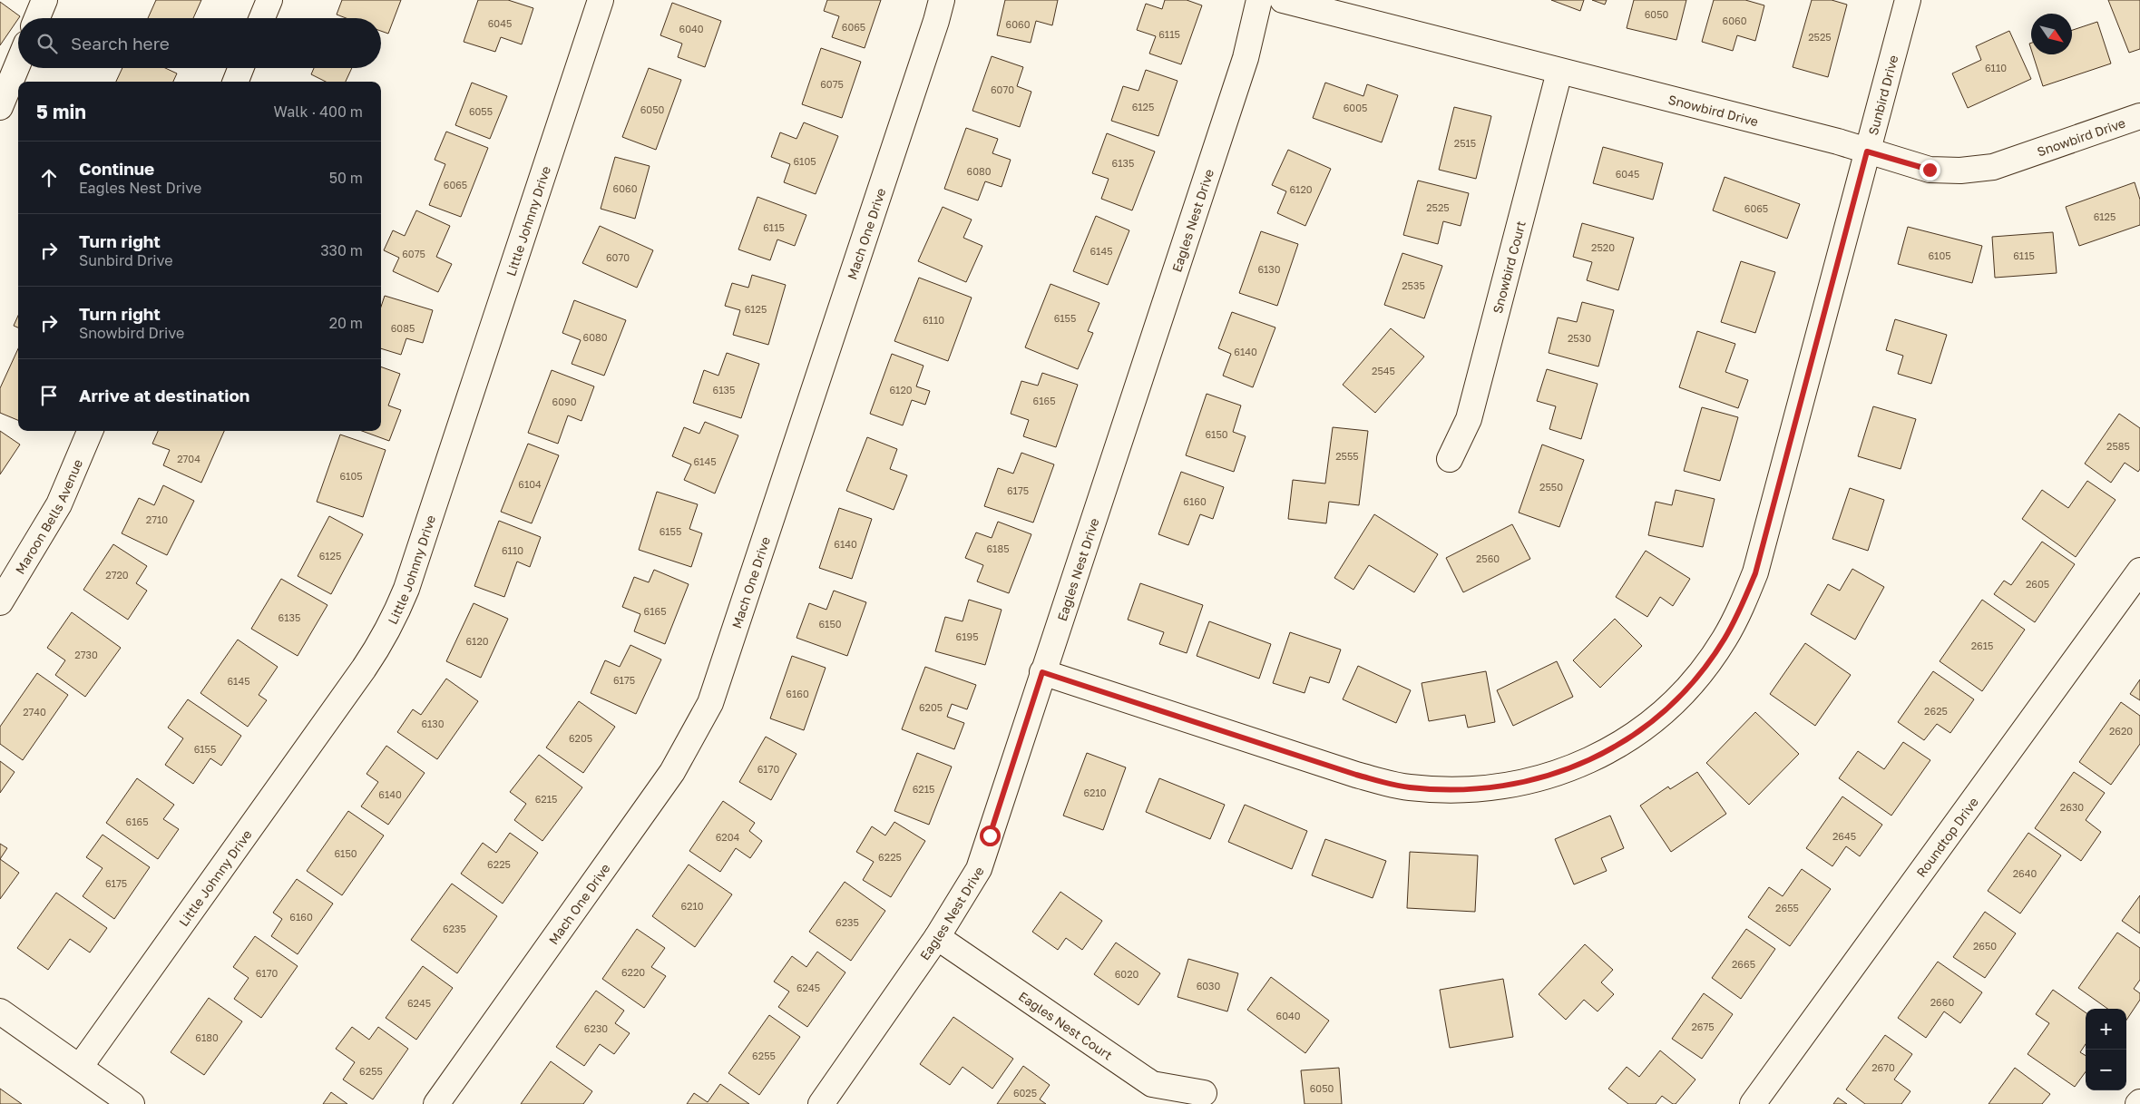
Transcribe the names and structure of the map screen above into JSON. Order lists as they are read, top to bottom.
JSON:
{
  "streets": {
    "street": [
      "Sunbird Drive",
      "Snowbird Drive",
      "Eagles Nest Drive",
      "Little Johnny Drive",
      "Mach One Drive",
      "Snowbird Court",
      "Maroon Bells Avenue",
      "Roundtop Drive",
      "Eagles Nest Court"
    ]
  },
  "crossings": [
    ["Sunbird Drive", "Snowbird Drive"],
    ["Sunbird Drive", "Eagles Nest Drive"],
    ["Snowbird Drive", "Snowbird Court"],
    ["Eagles Nest Drive", "Eagles Nest Court"]
  ],
  "house_numbers": [
    "6050",
    "6060",
    "6045",
    "6060",
    "6065",
    "6040",
    "6115",
    "2525",
    "6110",
    "6075",
    "6070",
    "6125",
    "6005",
    "6050",
    "6055",
    "2515",
    "6105",
    "6135",
    "6080",
    "6045",
    "6065",
    "6060",
    "6120",
    "2525",
    "6065",
    "6125",
    "6115",
    "2520",
    "6145",
    "6075",
    "6105",
    "6115",
    "6070",
    "6130",
    "2535",
    "6125",
    "6155",
    "6110",
    "6085",
    "6080",
    "2530",
    "6140",
    "2545",
    "6135",
    "6120",
    "6165",
    "6090",
    "6150",
    "2585",
    "2555",
    "2704",
    "6145",
    "6105",
    "6104",
    "2550",
    "6175",
    "6160",
    "2710",
    "6155",
    "6140",
    "6185",
    "6110",
    "6125",
    "2560",
    "2720",
    "2605",
    "6165",
    "6135",
    "6150",
    "6195",
    "6120",
    "2615",
    "2730",
    "6175",
    "6145",
    "6160",
    "6205",
    "2625",
    "2740",
    "6130",
    "2620",
    "6205",
    "6155",
    "6170",
    "6215",
    "6210",
    "6140",
    "6215",
    "2630",
    "6165",
    "2645",
    "6204",
    "6150",
    "6225",
    "6225",
    "2640",
    "6175",
    "6210",
    "2655",
    "6160",
    "6235",
    "6235",
    "2650",
    "2665",
    "6220",
    "6170",
    "6020",
    "6030",
    "6245",
    "2660",
    "6245",
    "6040",
    "2675",
    "6230",
    "6180",
    "6255",
    "2670",
    "6255",
    "6050",
    "6025"
  ],
  "north": "bottom right",
  "page": {
    "search": "Search here",
    "heading": ["5 min", "Walk · 400 m"],
    "list": [
      ["Continue", "Eagles Nest Drive", "50 m"],
      ["Turn right", "Sunbird Drive", "330 m"],
      ["Turn right", "Snowbird Drive", "20 m"],
      "Arrive at destination"
    ],
    "map_buttons": ["+", "−"]
  }
}
